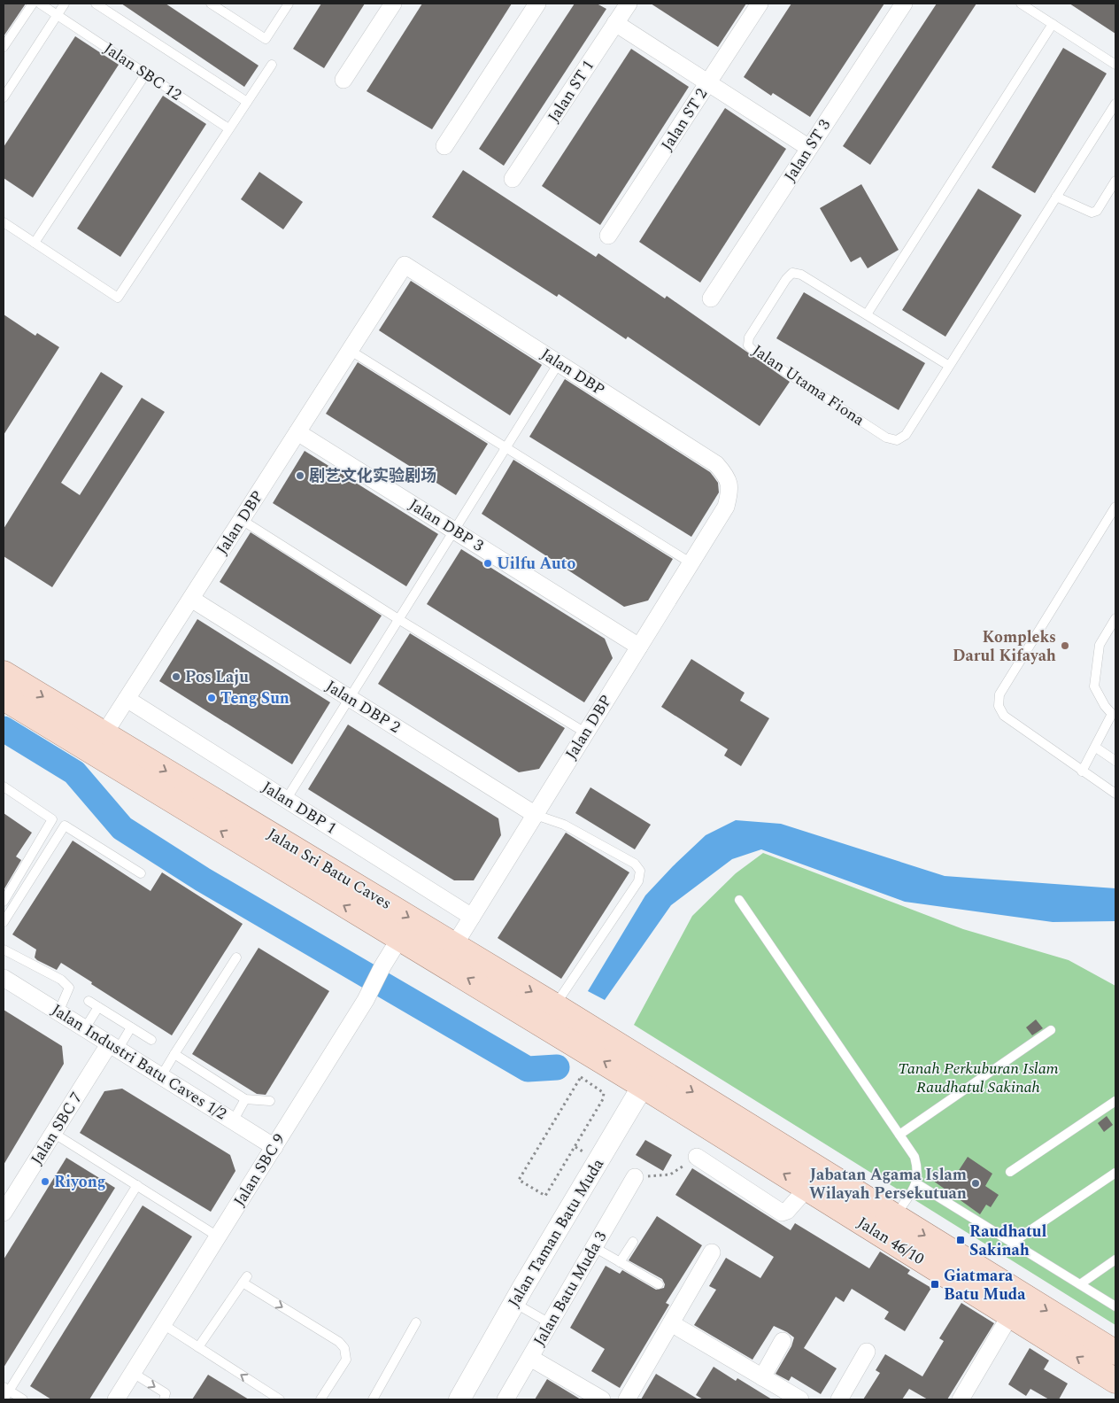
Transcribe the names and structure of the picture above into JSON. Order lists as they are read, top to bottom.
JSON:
{
  "streets": {
    "main road": ["Jalan Sri Batu Caves", "Jalan 46/10"],
    "street": [
      "Jalan ST 1",
      "Jalan ST 2",
      "Jalan ST 3",
      "Jalan DBP",
      "Jalan DBP 3",
      "Jalan DBP 2",
      "Jalan DBP 1",
      "Jalan Industri Batu Caves 1/2",
      "Jalan SBC 7",
      "Jalan SBC 9",
      "Jalan Taman Batu Muda",
      "Jalan Batu Muda 3"
    ],
    "lane": ["Jalan SBC 12", "Jalan Utama Fiona"]
  },
  "crossings": [
    ["Jalan DBP", "Jalan DBP 3"],
    ["Jalan DBP", "Jalan DBP 2"],
    ["Jalan DBP", "Jalan DBP 1"],
    ["Jalan DBP", "Jalan Sri Batu Caves"],
    ["Jalan Sri Batu Caves", "Jalan SBC 9"],
    ["Jalan Sri Batu Caves", "Jalan Taman Batu Muda"],
    ["Jalan Sri Batu Caves", "Jalan 46/10"],
    ["Jalan Industri Batu Caves 1/2", "Jalan SBC 7"],
    ["Jalan Industri Batu Caves 1/2", "Jalan SBC 9"],
    ["Jalan Taman Batu Muda", "Jalan 46/10"]
  ],
  "parks": ["Tanah Perkuburan Islam Raudhatul Sakinah"],
  "places": {
    "other": [
      "剧艺文化实验剧场",
      "Uilfu Auto",
      "Kompleks Darul Kifayah",
      "Pos Laju",
      "Teng Sun",
      "Riyong",
      "Jabatan Agama Islam Wilayah Persekutuan"
    ],
    "transit": ["Raudhatul Sakinah", "Giatmara Batu Muda"]
  }
}
